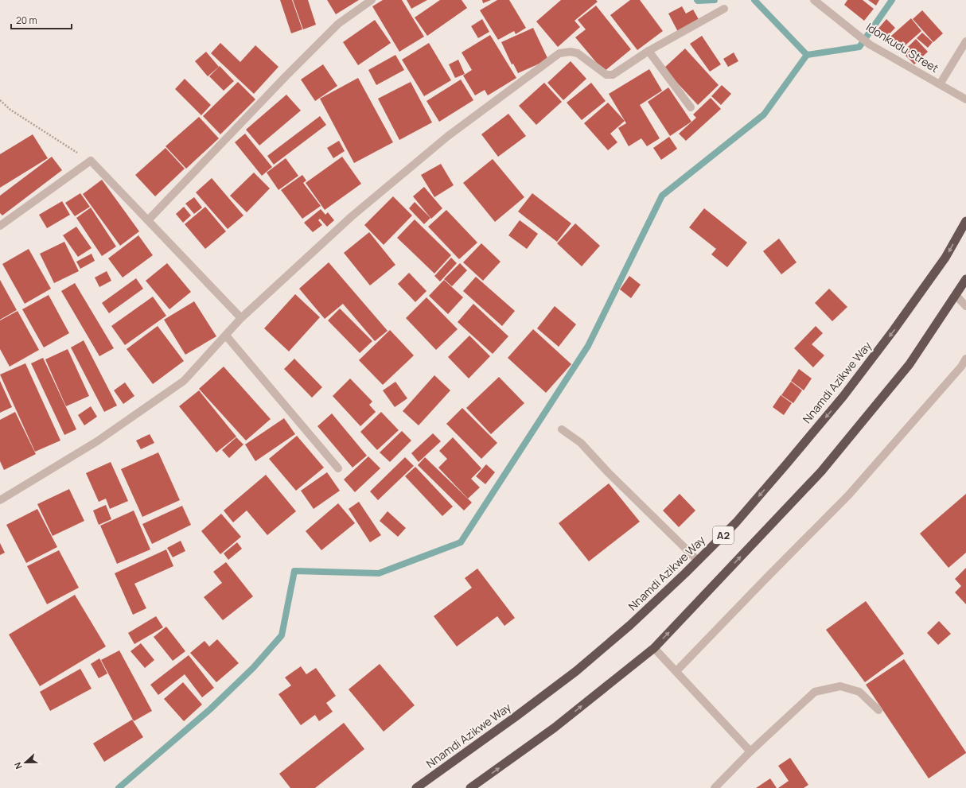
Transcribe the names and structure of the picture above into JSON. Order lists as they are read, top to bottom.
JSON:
{
  "streets": {
    "highway": ["Nnamdi Azikwe Way", "A2"],
    "street": ["Idonkudu Street"]
  },
  "scale_bar": "20 m",
  "north": "left"
}
